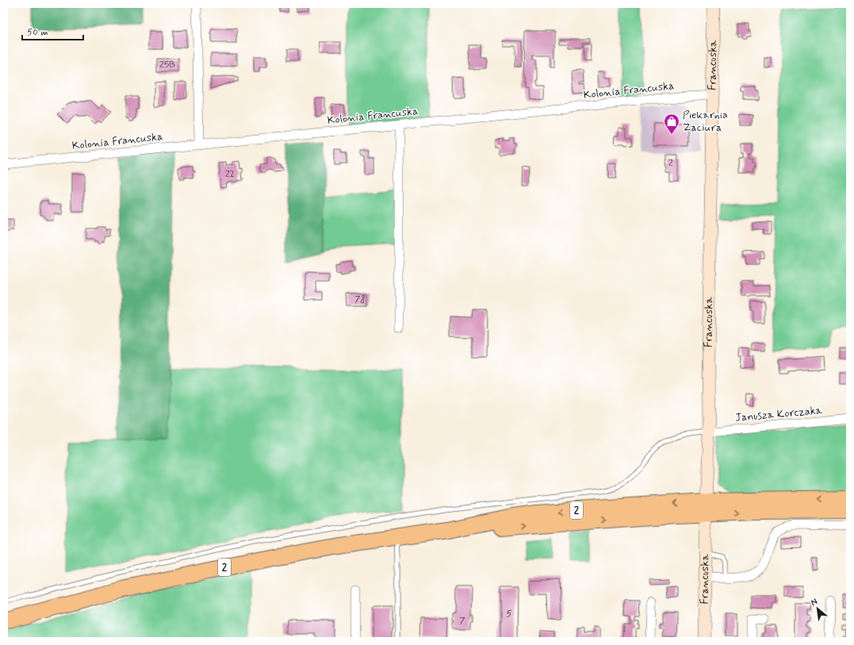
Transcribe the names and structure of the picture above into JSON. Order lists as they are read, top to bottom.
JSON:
{
  "streets": {
    "highway": ["2"],
    "street": ["Francuska", "Kolonia Francuska", "Janusza Korczaka"]
  },
  "crossings": [
    ["Francuska", "Kolonia Francuska"],
    ["Francuska", "Janusza Korczaka"],
    ["Francuska", "2"]
  ],
  "places": {
    "shop": ["Piekarnia Zaciura"]
  },
  "house_numbers": [
    "25B",
    "2",
    "22",
    "78",
    "5",
    "7"
  ],
  "scale_bar": "50 m",
  "north": "top left"
}
